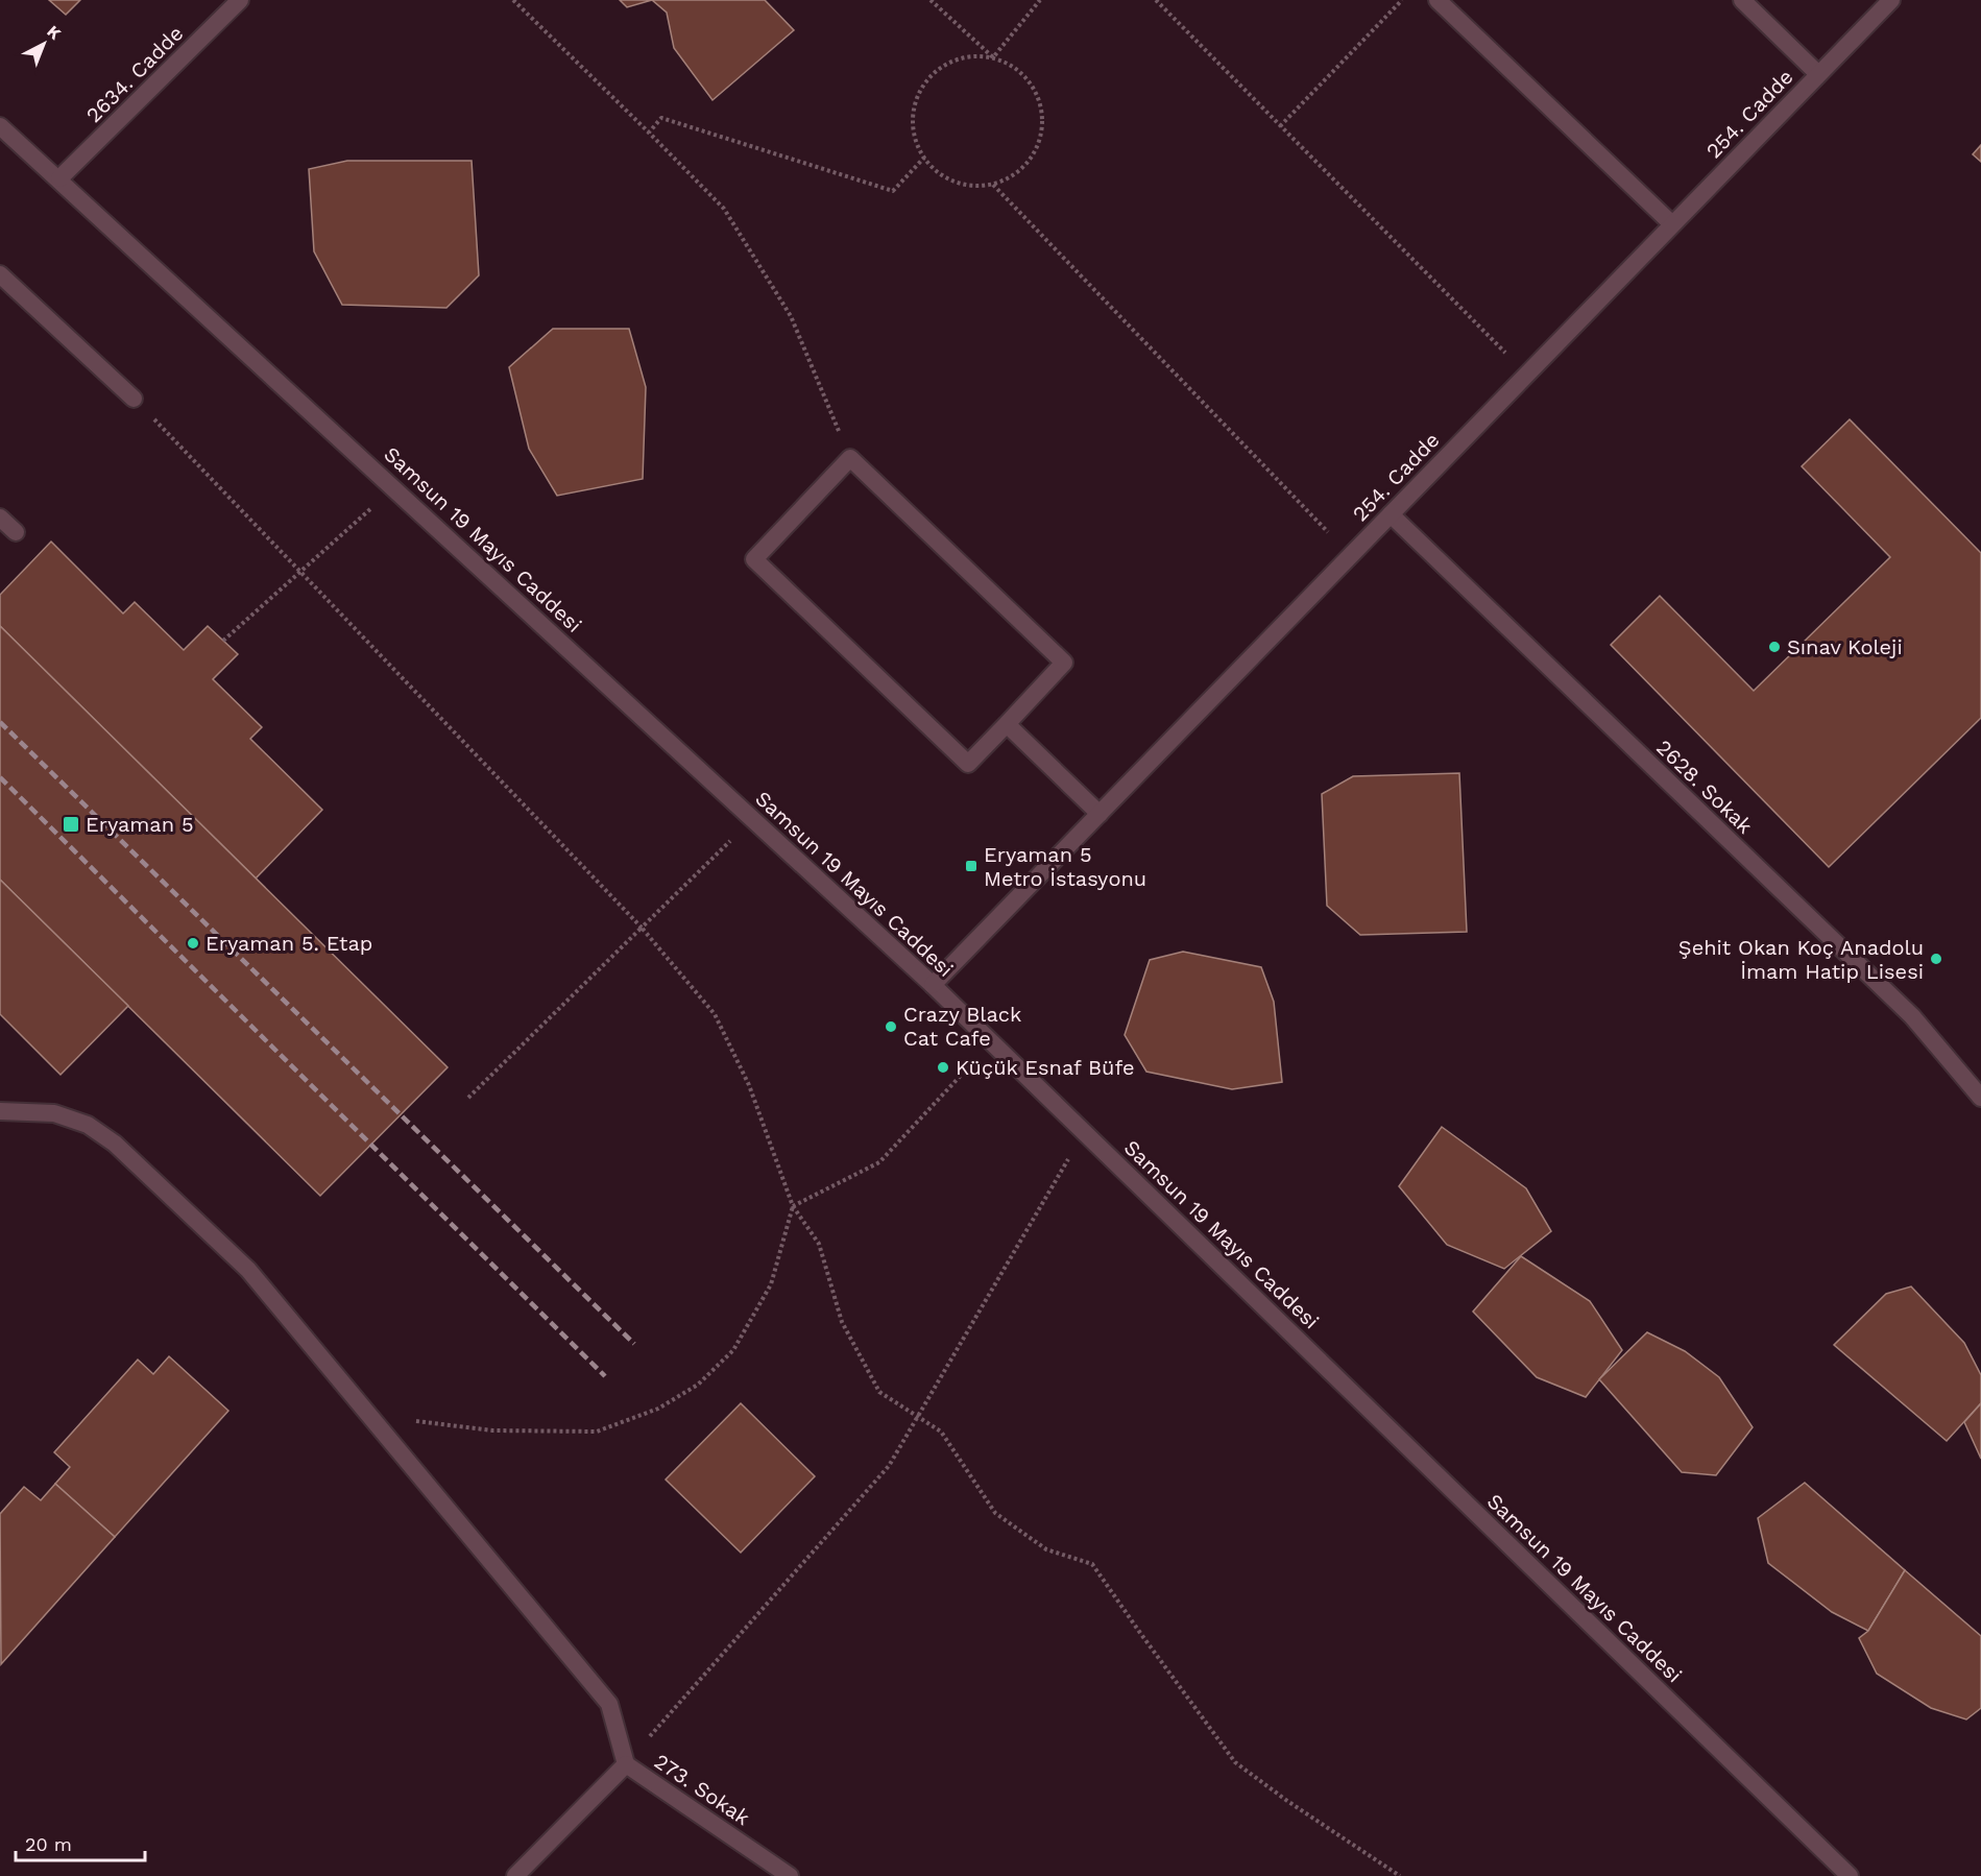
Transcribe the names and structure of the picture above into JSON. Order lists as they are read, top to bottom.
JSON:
{
  "streets": {
    "street": [
      "2634. Cadde",
      "254. Cadde",
      "Samsun 19 Mayıs Caddesi",
      "2628. Sokak",
      "273. Sokak"
    ]
  },
  "crossings": [
    ["2634. Cadde", "Samsun 19 Mayıs Caddesi"],
    ["254. Cadde", "Samsun 19 Mayıs Caddesi"],
    ["254. Cadde", "2628. Sokak"]
  ],
  "places": {
    "other": [
      "Sınav Koleji",
      "Eryaman 5. Etap",
      "Şehit Okan Koç Anadolu İmam Hatip Lisesi",
      "Crazy Black Cat Cafe",
      "Küçük Esnaf Büfe"
    ],
    "transit": ["Eryaman 5", "Eryaman 5 Metro İstasyonu"]
  },
  "scale_bar": "20 m",
  "north": "top right"
}
